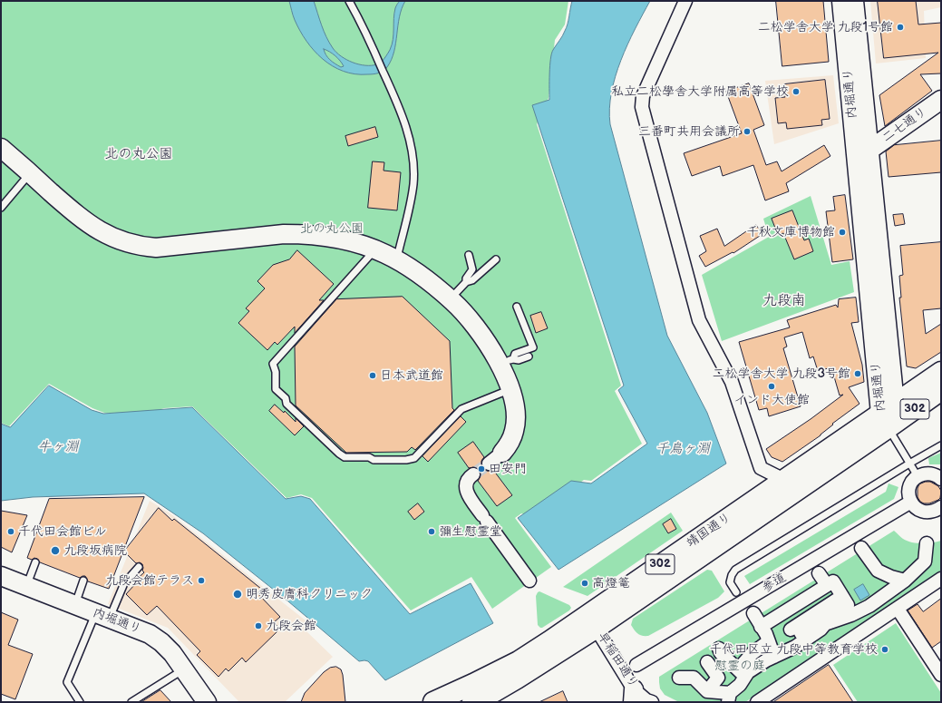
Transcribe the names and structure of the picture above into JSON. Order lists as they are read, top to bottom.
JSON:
{
  "streets": {
    "main road": [
      "内堀通り",
      "二七通り",
      "302",
      "靖国通り"
    ],
    "street": ["参道", "早稲田通り"]
  },
  "crossings": [
    ["内堀通り", "二七通り"],
    ["内堀通り", "靖国通り"],
    ["靖国通り", "早稲田通り"]
  ],
  "districts": ["北の丸公園", "九段南"],
  "water": ["牛ヶ淵", "千鳥ヶ淵"],
  "parks": ["北の丸公園", "慰霊の庭"],
  "places": [
    "二松学舎大学 九段1号館",
    "私立二松學舎大学附属高等学校",
    "三番町共用会議所",
    "千秋文庫博物館",
    "二松学舎大学 九段3号館",
    "日本武道館",
    "インド大使館",
    "田安門",
    "千代田会館ビル",
    "彌生慰霊堂",
    "九段坂病院",
    "九段会館テラス",
    "高燈篭",
    "明秀皮膚科クリニック",
    "九段会館",
    "千代田区立 九段中等教育学校"
  ]
}
